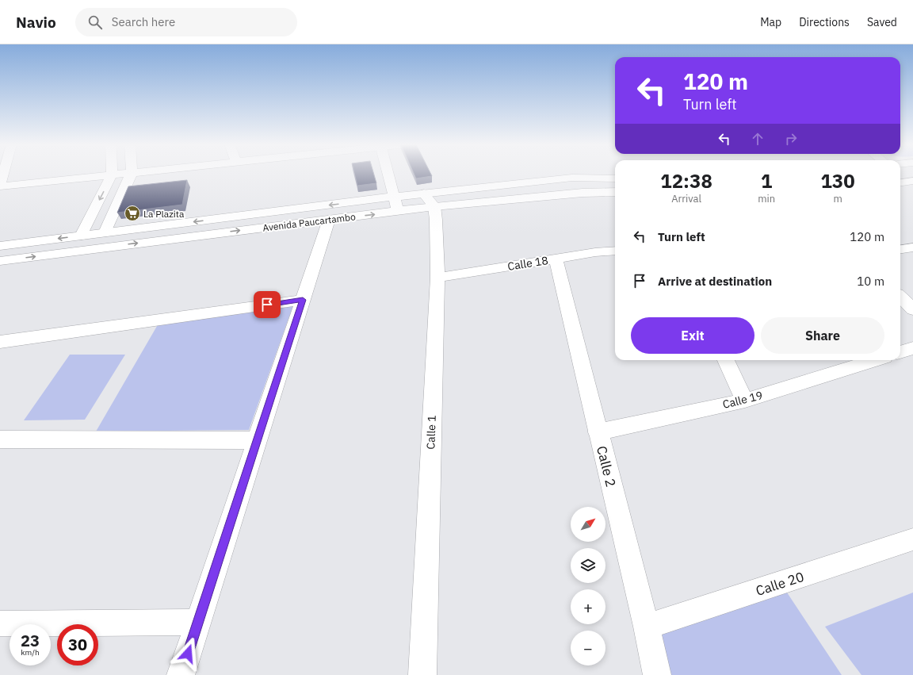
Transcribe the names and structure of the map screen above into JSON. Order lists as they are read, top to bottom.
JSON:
{
  "streets": {
    "street": [
      "Avenida Paucartambo",
      "Calle 18",
      "Calle 19",
      "Calle 1",
      "Calle 2",
      "Calle 20"
    ]
  },
  "crossings": [
    ["Avenida Paucartambo", "Calle 1"],
    ["Calle 18", "Calle 1"],
    ["Calle 18", "Calle 2"],
    ["Calle 19", "Calle 2"],
    ["Calle 2", "Calle 20"]
  ],
  "places": {
    "supermarket": ["La Plazita"]
  },
  "north": "top right",
  "page": {
    "header": "Navio",
    "search": "Search here",
    "nav": ["Map", "Directions", "Saved"],
    "turn": ["120 m", "Turn left"],
    "eta": [
      "12:38",
      "Arrival",
      "1",
      "min",
      "130",
      "m"
    ],
    "list": [
      {
        "name": "Turn left",
        "value": "120 m"
      },
      {
        "name": "Arrive at destination",
        "value": "10 m"
      }
    ],
    "buttons": ["Exit", "Share"],
    "map_buttons": ["+", "−"],
    "speed": "23 km/h",
    "limit": "30"
  }
}
